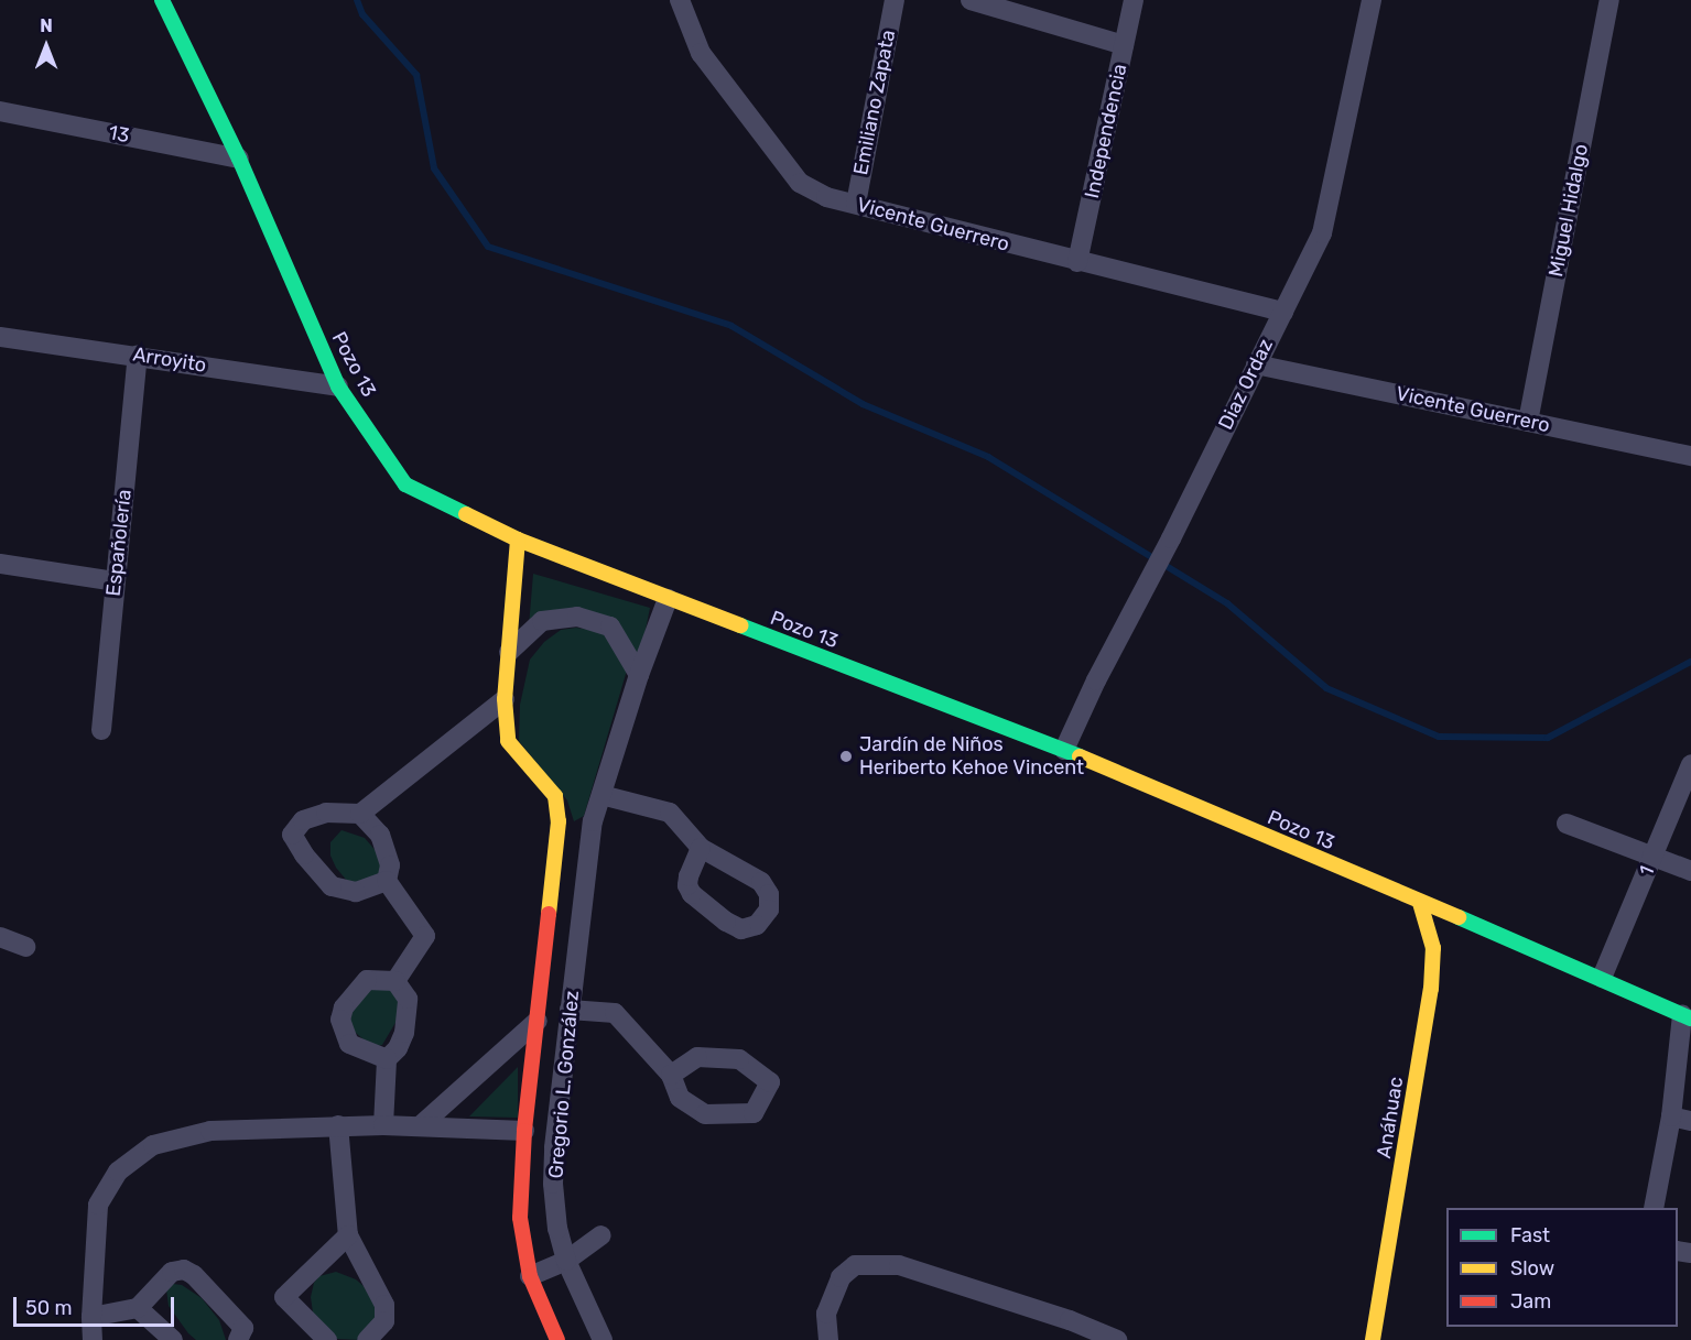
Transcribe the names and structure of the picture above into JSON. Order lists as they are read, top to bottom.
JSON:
{
  "streets": {
    "main road": ["Pozo 13", "Gregorio L. González", "Anáhuac"],
    "street": [
      "Emiliano Zapata",
      "Independencia",
      "13",
      "Miguel Hidalgo",
      "Vicente Guerrero",
      "Arroyito",
      "Diaz Ordaz",
      "Españolería",
      "1"
    ]
  },
  "crossings": [
    ["Emiliano Zapata", "Vicente Guerrero"],
    ["Independencia", "Vicente Guerrero"],
    ["13", "Pozo 13"],
    ["Miguel Hidalgo", "Vicente Guerrero"],
    ["Vicente Guerrero", "Diaz Ordaz"],
    ["Arroyito", "Pozo 13"],
    ["Arroyito", "Españolería"],
    ["Pozo 13", "Diaz Ordaz"],
    ["Pozo 13", "1"],
    ["Pozo 13", "Gregorio L. González"],
    ["Pozo 13", "Anáhuac"]
  ],
  "places": ["Jardín de Niños Heriberto Kehoe Vincent"],
  "legend": ["Fast", "Slow", "Jam"],
  "scale_bar": "50 m",
  "north": "top"
}
